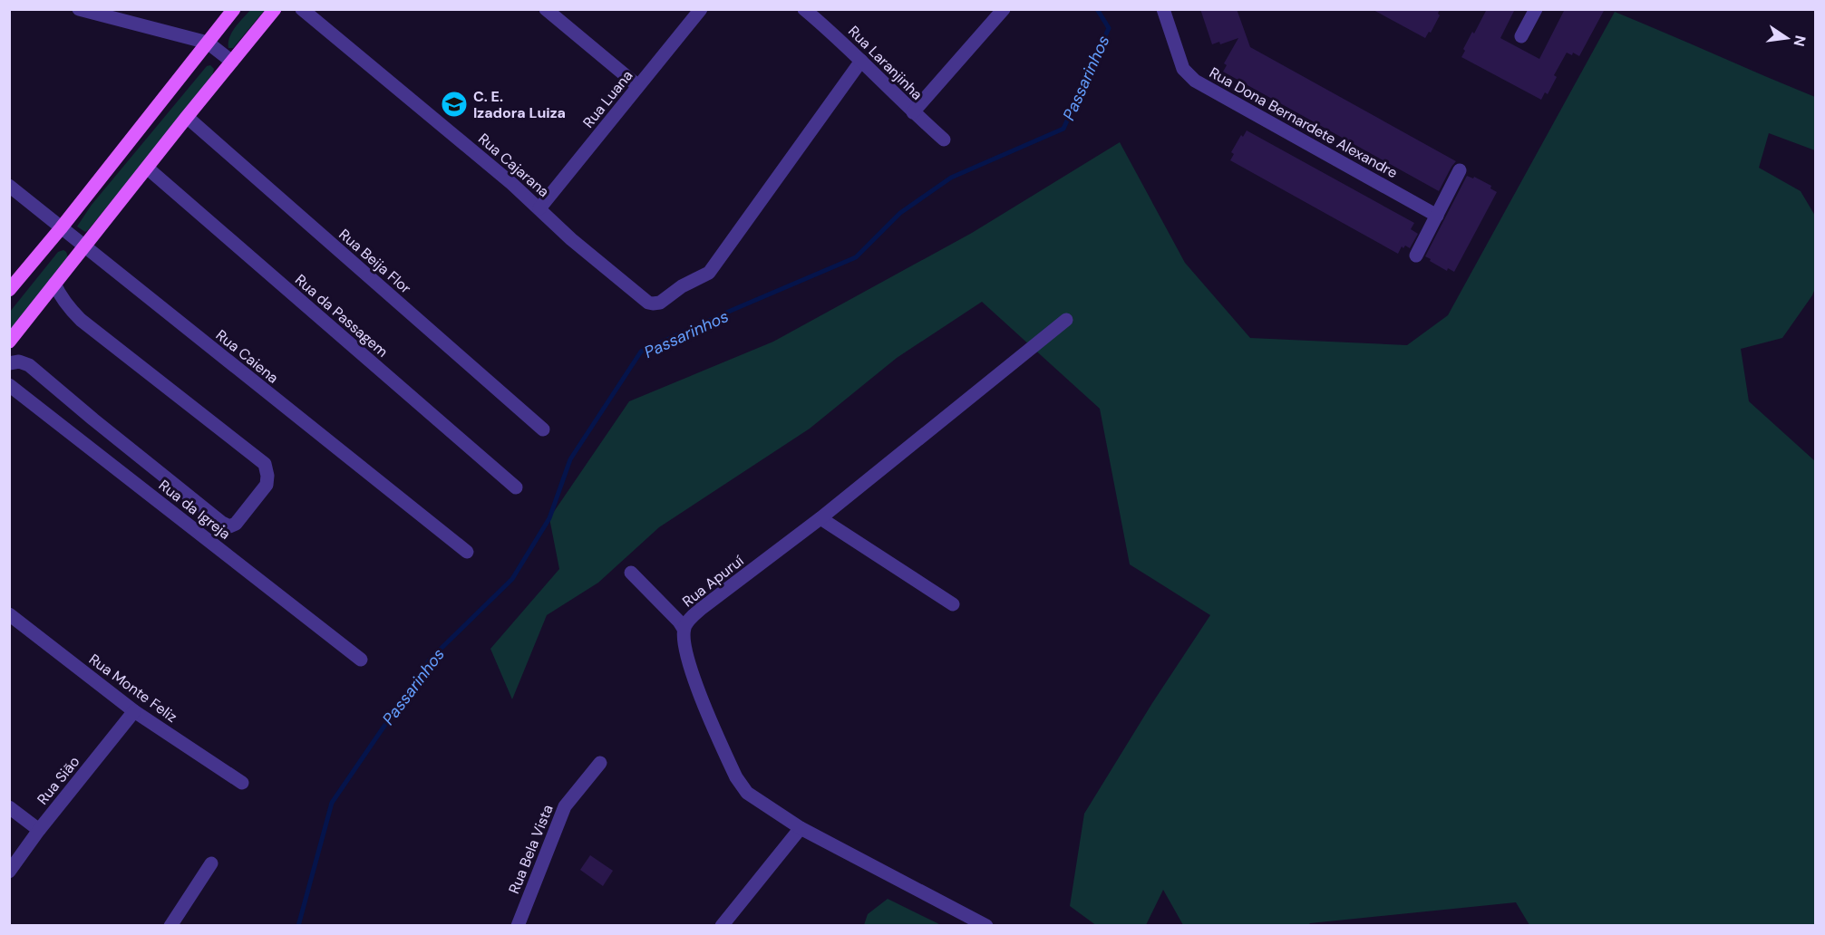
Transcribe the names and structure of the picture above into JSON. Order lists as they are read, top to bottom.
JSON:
{
  "streets": {
    "street": [
      "Rua Laranjinha",
      "Rua Luana",
      "Rua Dona Bernardete Alexandre",
      "Rua Cajarana",
      "Rua Beija Flor",
      "Rua da Passagem",
      "Rua Caiena",
      "Rua da Igreja",
      "Rua Apuruí",
      "Rua Monte Feliz",
      "Rua Sião",
      "Rua Bela Vista"
    ]
  },
  "crossings": [
    ["Rua Laranjinha", "Rua Cajarana"],
    ["Rua Luana", "Rua Cajarana"],
    ["Rua Monte Feliz", "Rua Sião"]
  ],
  "water": ["Passarinhos"],
  "places": {
    "school or university": ["C. E. Izadora Luiza"]
  },
  "north": "right"
}
